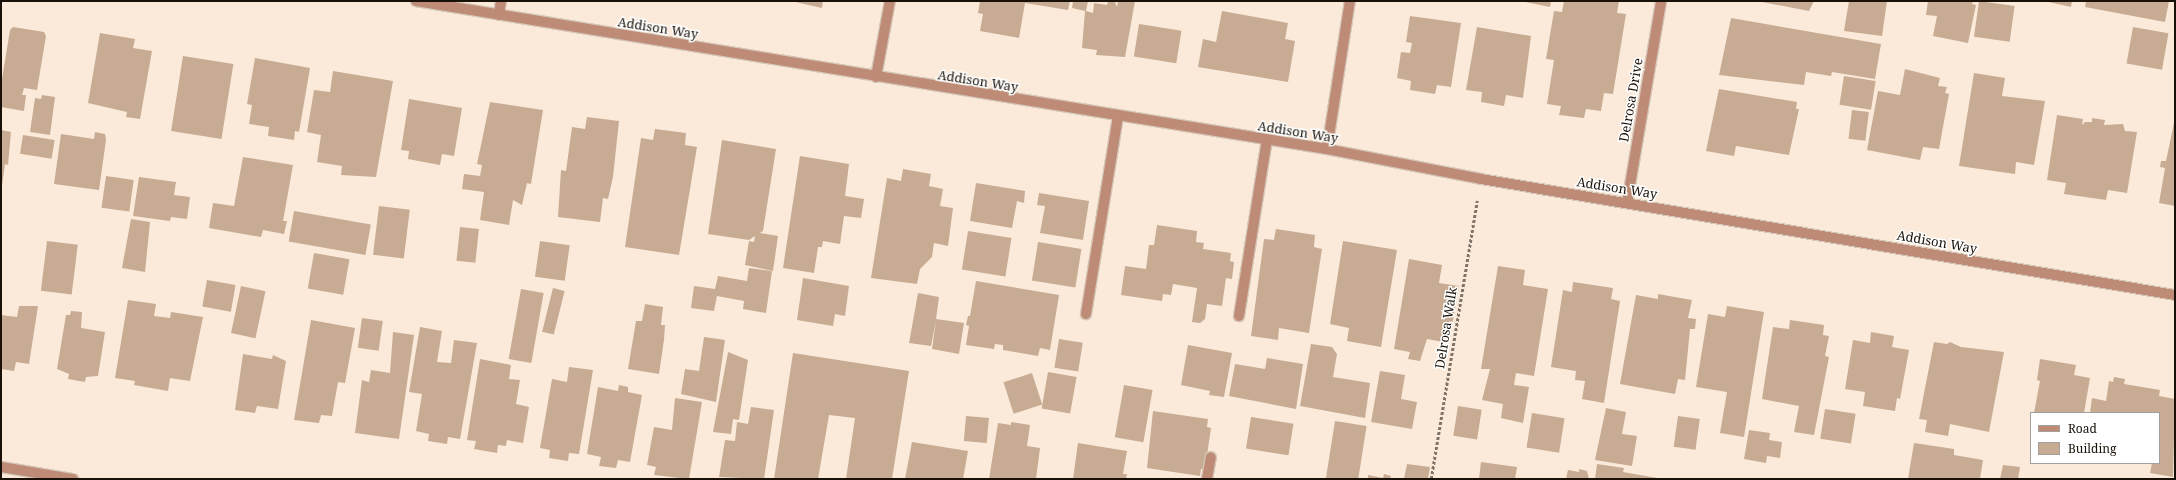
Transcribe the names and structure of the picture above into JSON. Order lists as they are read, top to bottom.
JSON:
{
  "streets": {
    "street": ["Addison Way", "Delrosa Drive"],
    "path": ["Delrosa Walk"]
  },
  "crossings": [
    ["Addison Way", "Delrosa Drive"],
    ["Addison Way", "Delrosa Walk"]
  ],
  "legend": ["Road", "Building"]
}
